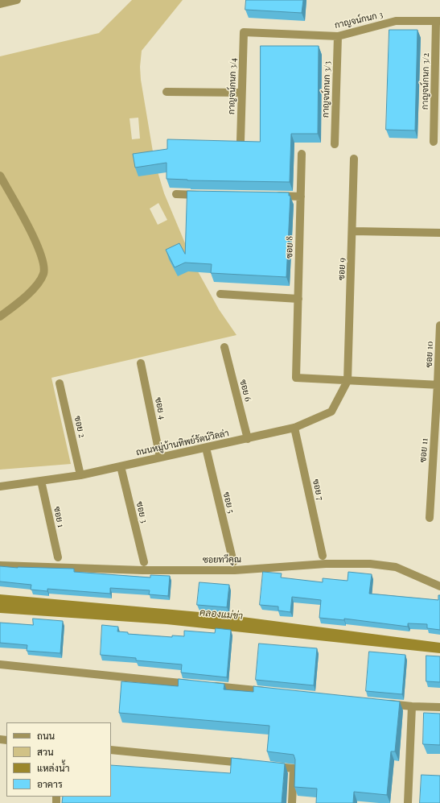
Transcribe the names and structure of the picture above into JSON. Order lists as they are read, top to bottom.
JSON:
{
  "streets": {
    "street": [
      "กาญจน์กนก 3",
      "กาญจน์กนก 3/2",
      "กาญจน์กนก 3/4",
      "กาญจน์กนก 3/3",
      "ซอย 8",
      "ซอย 9",
      "ซอย 10",
      "ซอย 6",
      "ซอย 4",
      "ซอย 2",
      "ถนนหมู่บ้านทิพย์รัตน์วิลล่า",
      "ซอย 11",
      "ซอย 7",
      "ซอย 5",
      "ซอย 3",
      "ซอย 1",
      "ซอยทวีคูณ"
    ]
  },
  "crossings": [
    ["กาญจน์กนก 3", "กาญจน์กนก 3/2"],
    ["กาญจน์กนก 3", "กาญจน์กนก 3/4"],
    ["กาญจน์กนก 3", "กาญจน์กนก 3/3"],
    ["ซอย 8", "ซอย 9"],
    ["ซอย 8", "ถนนหมู่บ้านทิพย์รัตน์วิลล่า"],
    ["ซอย 9", "ถนนหมู่บ้านทิพย์รัตน์วิลล่า"],
    ["ซอย 10", "ซอย 11"],
    ["ซอย 6", "ถนนหมู่บ้านทิพย์รัตน์วิลล่า"],
    ["ซอย 4", "ถนนหมู่บ้านทิพย์รัตน์วิลล่า"],
    ["ซอย 2", "ถนนหมู่บ้านทิพย์รัตน์วิลล่า"],
    ["ถนนหมู่บ้านทิพย์รัตน์วิลล่า", "ซอย 7"],
    ["ถนนหมู่บ้านทิพย์รัตน์วิลล่า", "ซอย 5"],
    ["ถนนหมู่บ้านทิพย์รัตน์วิลล่า", "ซอย 3"],
    ["ถนนหมู่บ้านทิพย์รัตน์วิลล่า", "ซอย 1"]
  ],
  "water": ["คลองแม่ข่า"],
  "legend": [
    "ถนน",
    "สวน",
    "แหล่งน้ำ",
    "อาคาร"
  ]
}
